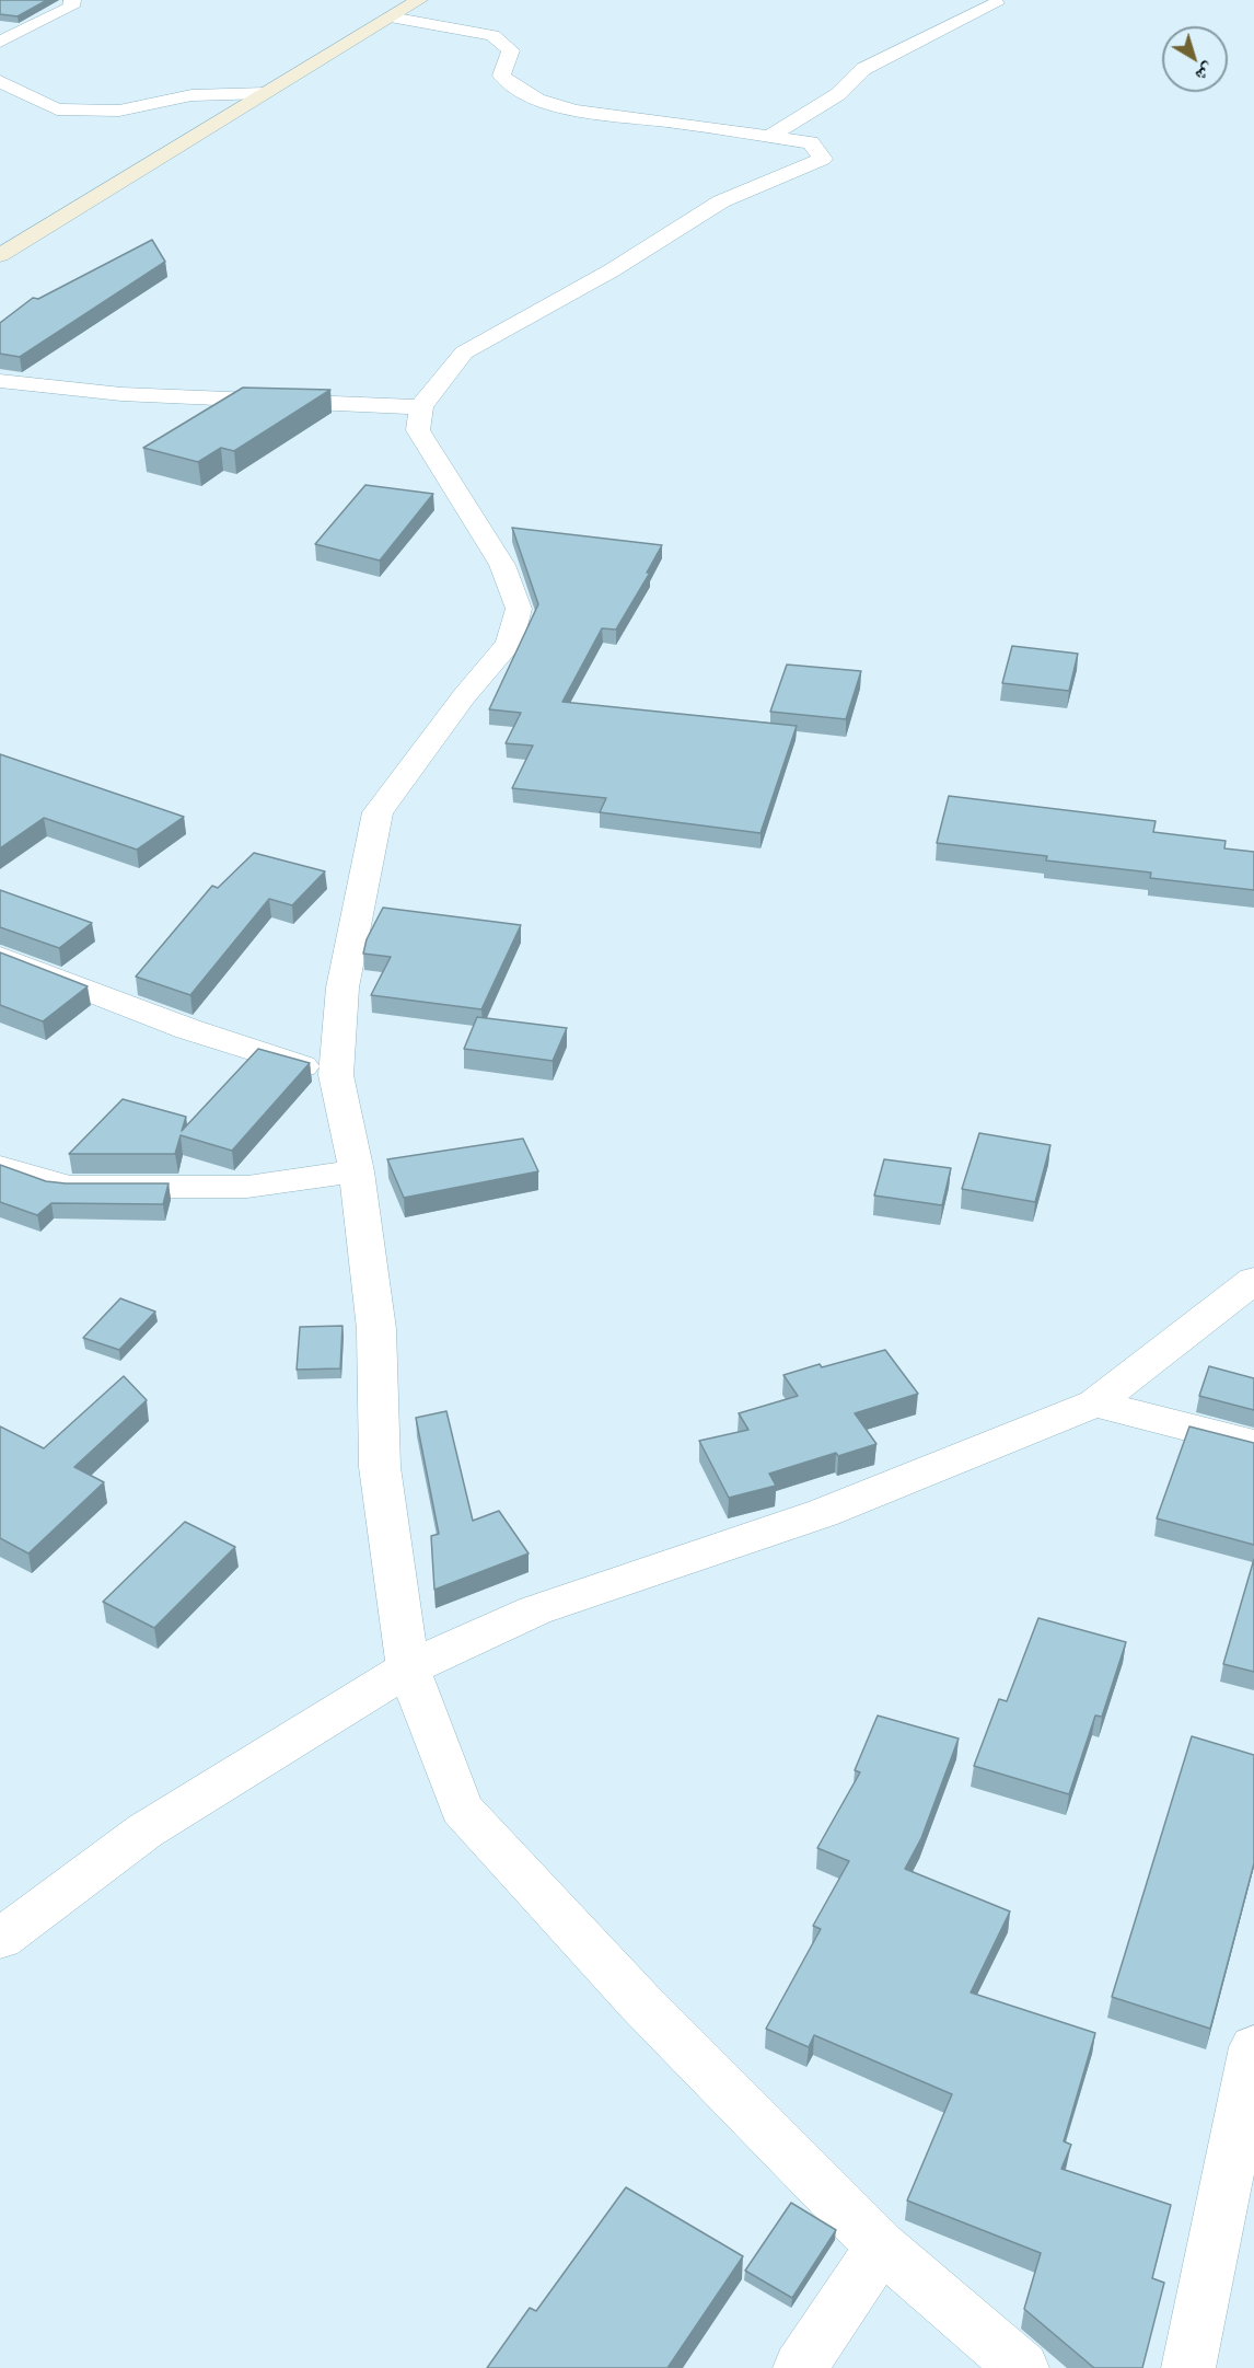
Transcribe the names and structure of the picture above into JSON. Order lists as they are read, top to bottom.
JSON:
{
  "north": "bottom right"
}
